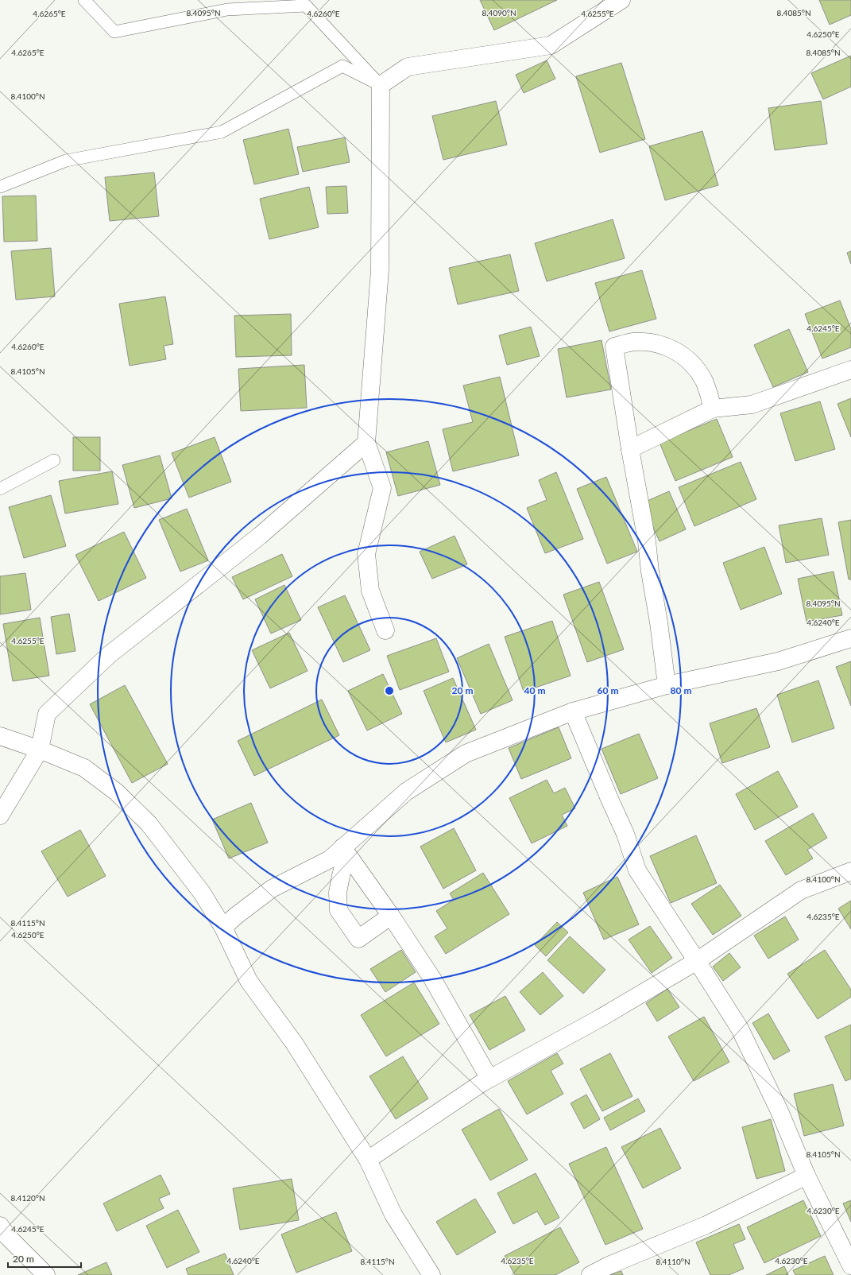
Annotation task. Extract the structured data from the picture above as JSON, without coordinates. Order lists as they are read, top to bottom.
{
  "scale_bar": "20 m",
  "coordinates": [
    "8.4095°N",
    "8.4090°N",
    "8.4085°N",
    "4.6265°E",
    "4.6260°E",
    "4.6255°E",
    "4.6250°E",
    "8.4100°N",
    "4.6245°E",
    "8.4105°N",
    "4.6240°E",
    "4.6235°E",
    "8.4115°N",
    "8.4120°N",
    "4.6230°E",
    "8.4110°N"
  ],
  "rings": [
    "20 m",
    "40 m",
    "60 m",
    "80 m"
  ]
}
